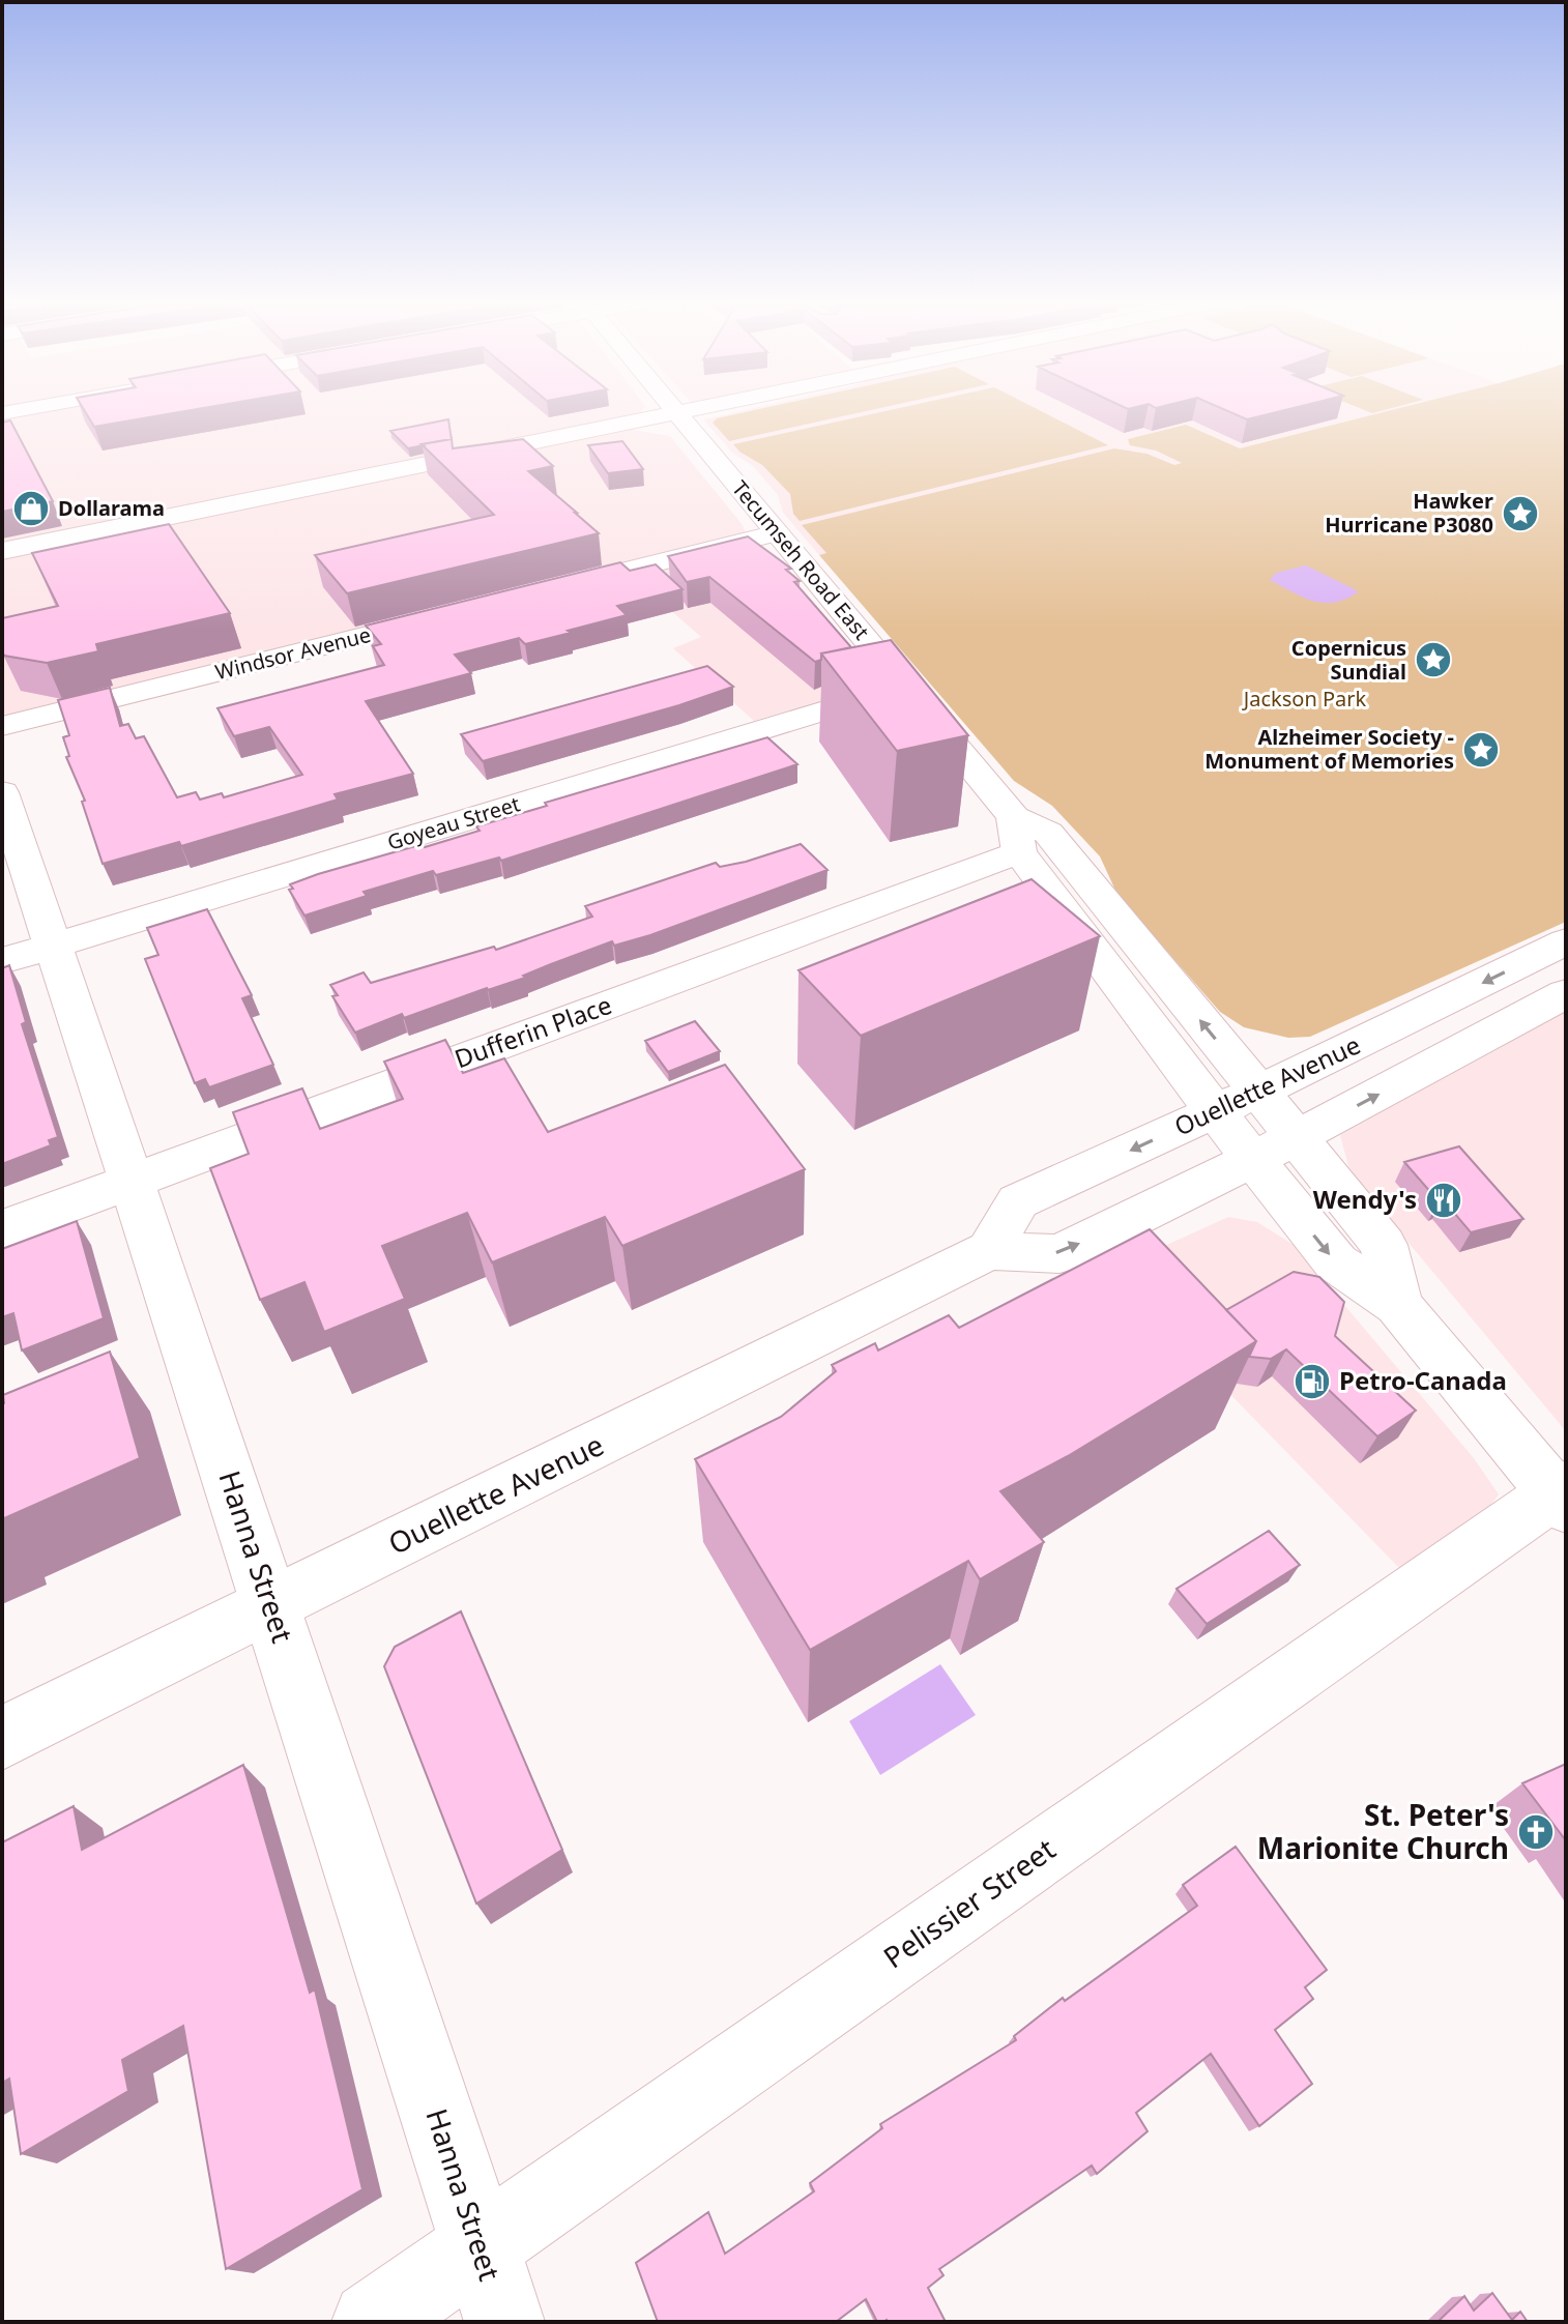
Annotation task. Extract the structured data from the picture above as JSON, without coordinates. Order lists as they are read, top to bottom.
{
  "streets": {
    "street": [
      "Tecumseh Road East",
      "Windsor Avenue",
      "Goyeau Street",
      "Dufferin Place",
      "Ouellette Avenue",
      "Hanna Street",
      "Pelissier Street"
    ]
  },
  "crossings": [
    ["Tecumseh Road East", "Goyeau Street"],
    ["Tecumseh Road East", "Dufferin Place"],
    ["Tecumseh Road East", "Ouellette Avenue"],
    ["Goyeau Street", "Hanna Street"],
    ["Dufferin Place", "Hanna Street"],
    ["Ouellette Avenue", "Hanna Street"],
    ["Hanna Street", "Pelissier Street"]
  ],
  "parks": ["Jackson Park"],
  "places": {
    "shop": ["Dollarama"],
    "place": ["Hawker Hurricane P3080", "Copernicus Sundial", "Alzheimer Society - Monument of Memories"],
    "restaurant": ["Wendy's"],
    "fuel station": ["Petro-Canada"],
    "church": ["St. Peter's Marionite Church"]
  }
}
